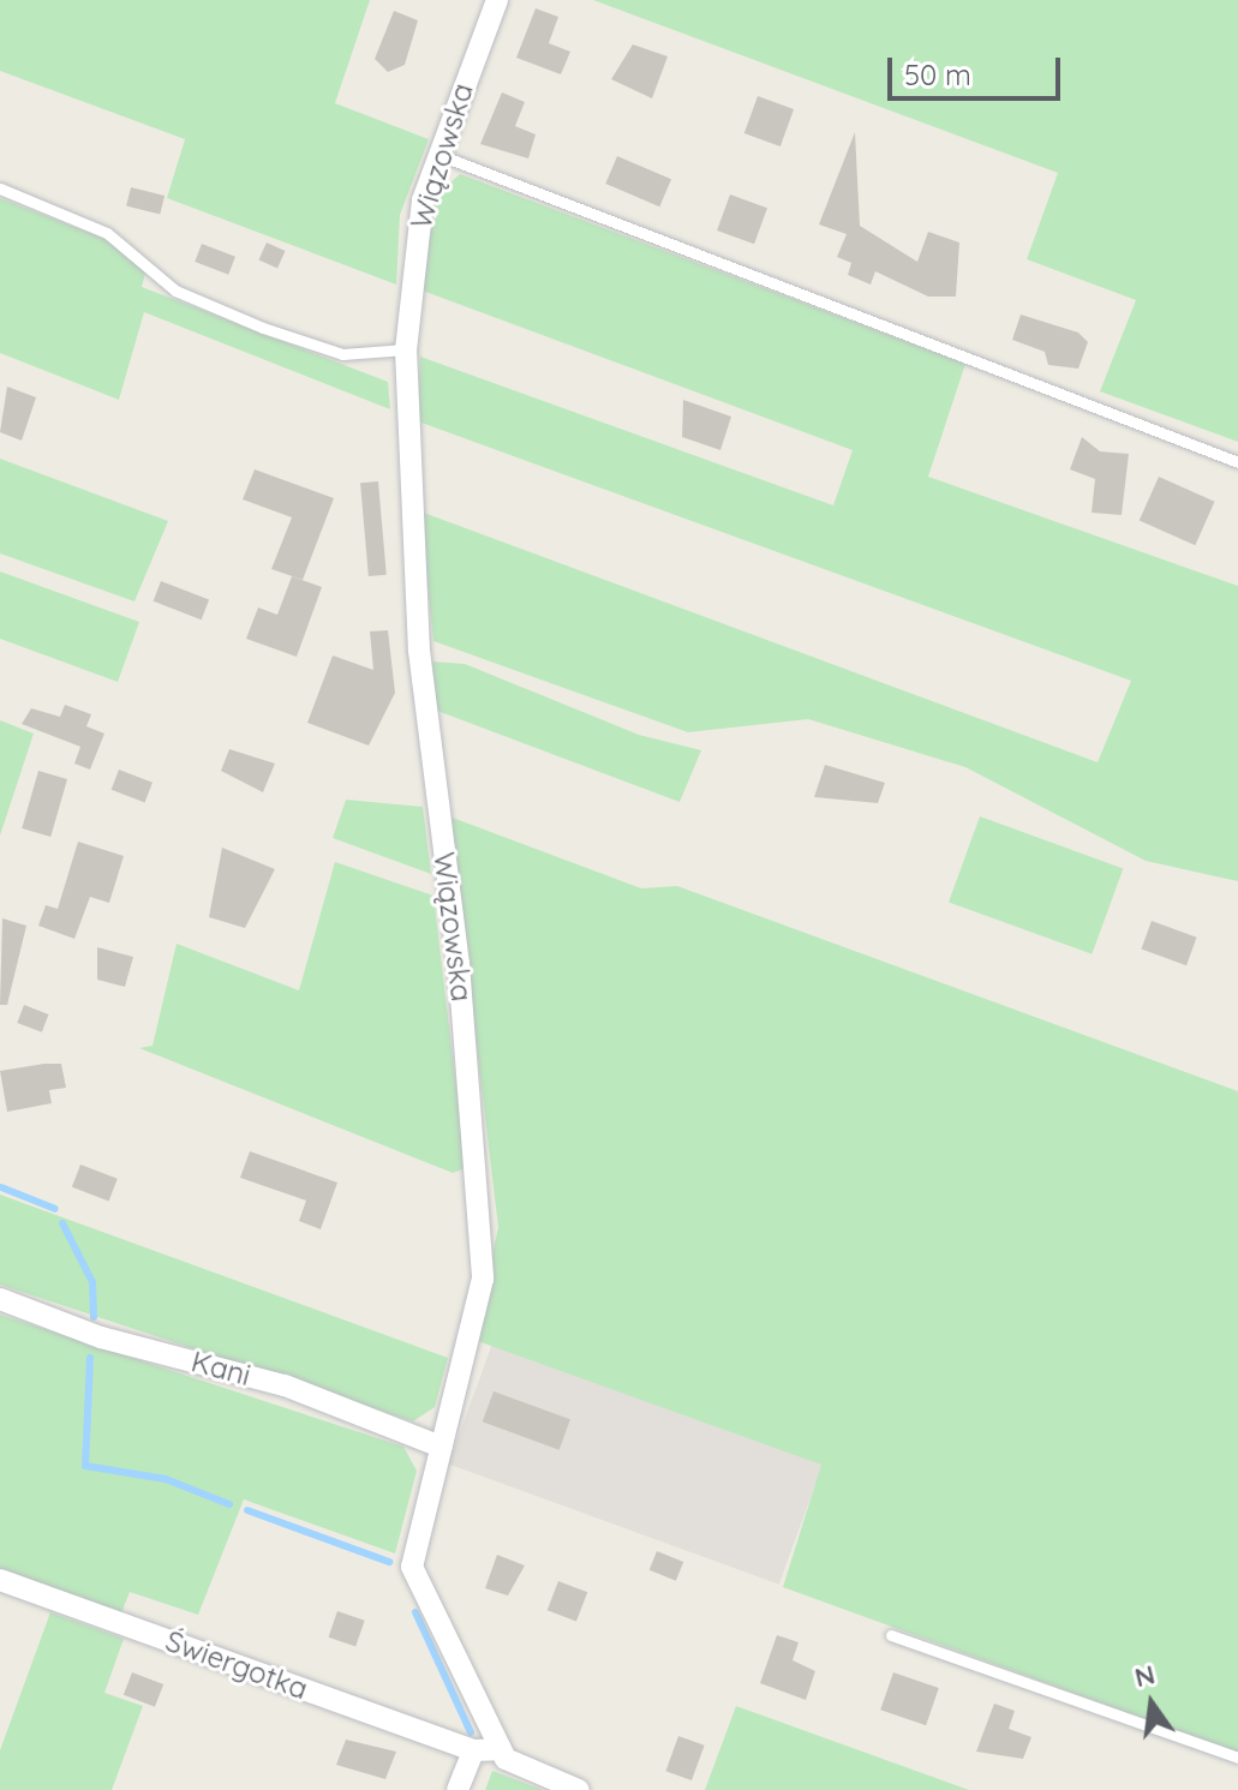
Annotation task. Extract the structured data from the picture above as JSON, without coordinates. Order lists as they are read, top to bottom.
{
  "streets": {
    "street": ["Wiązowska", "Kani", "Świergotka"]
  },
  "crossings": [
    ["Wiązowska", "Kani"]
  ],
  "scale_bar": "50 m",
  "north": "top"
}
